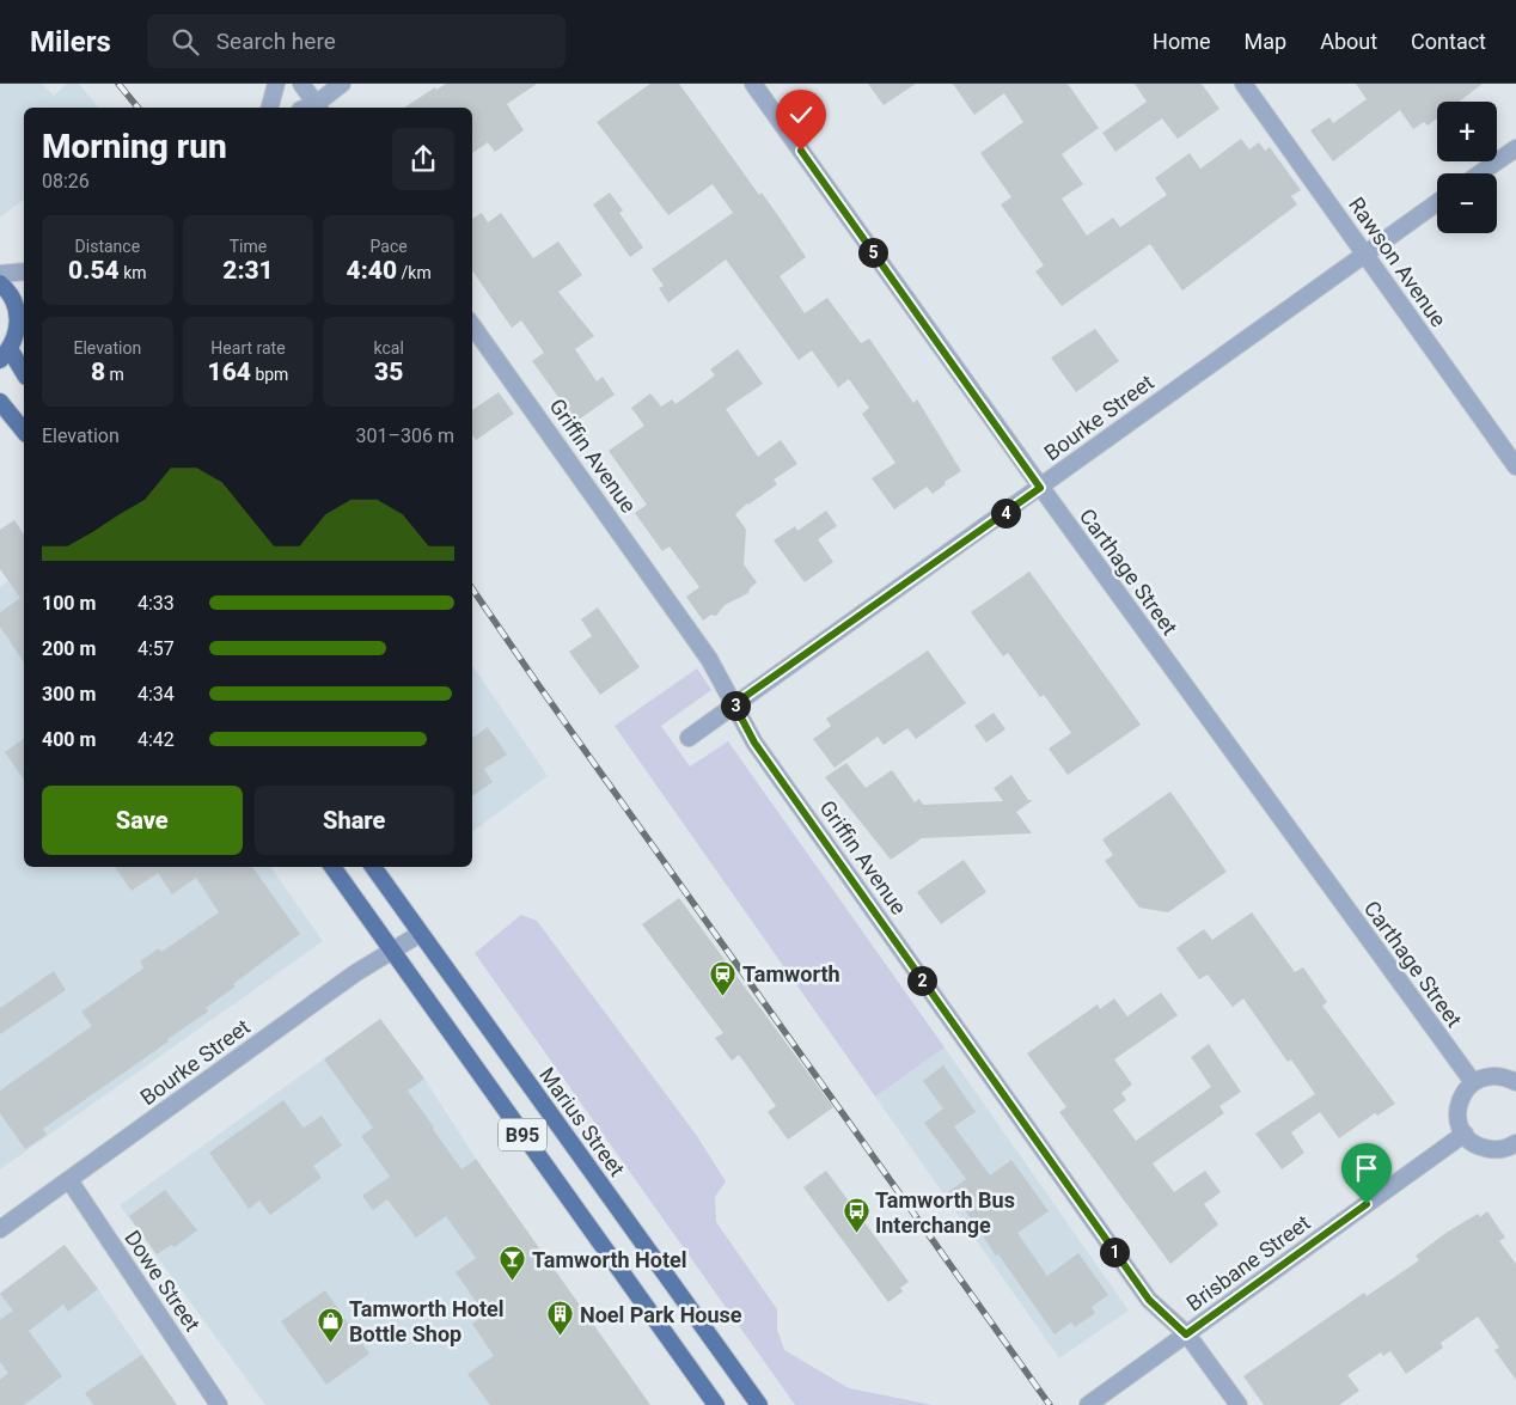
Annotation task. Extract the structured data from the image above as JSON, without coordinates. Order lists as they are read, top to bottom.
{
  "streets": {
    "main road": ["Marius Street", "B95"],
    "street": [
      "Rawson Avenue",
      "Bourke Street",
      "Griffin Avenue",
      "Carthage Street",
      "Brisbane Street",
      "Dowe Street"
    ]
  },
  "crossings": [
    ["Rawson Avenue", "Bourke Street"],
    ["Bourke Street", "Griffin Avenue"],
    ["Bourke Street", "Carthage Street"],
    ["Bourke Street", "Marius Street"],
    ["Bourke Street", "B95"],
    ["Bourke Street", "Dowe Street"],
    ["Griffin Avenue", "Brisbane Street"]
  ],
  "places": {
    "station": ["Tamworth"],
    "bus stop": ["Tamworth Bus Interchange"],
    "bar": ["Tamworth Hotel"],
    "building": ["Noel Park House"],
    "shop": ["Tamworth Hotel Bottle Shop"]
  },
  "page": {
    "header": "Milers",
    "search": "Search here",
    "nav": [
      "Home",
      "Map",
      "About",
      "Contact"
    ],
    "map_buttons": ["+", "−"],
    "heading": ["Morning run", "08:26"],
    "stats": [
      ["Distance", "0.54 km"],
      ["Time", "2:31"],
      ["Pace", "4:40 /km"],
      ["Elevation", "8 m"],
      ["Heart rate", "164 bpm"],
      ["kcal", "35"]
    ],
    "pins": [
      "5",
      "4",
      "3",
      "2",
      "1"
    ],
    "chart": ["Elevation", "301–306 m"],
    "list": [
      {
        "name": "100 m",
        "note": "4:33"
      },
      {
        "name": "200 m",
        "note": "4:57"
      },
      {
        "name": "300 m",
        "note": "4:34"
      },
      {
        "name": "400 m",
        "note": "4:42"
      }
    ],
    "buttons": ["Save", "Share"]
  }
}
